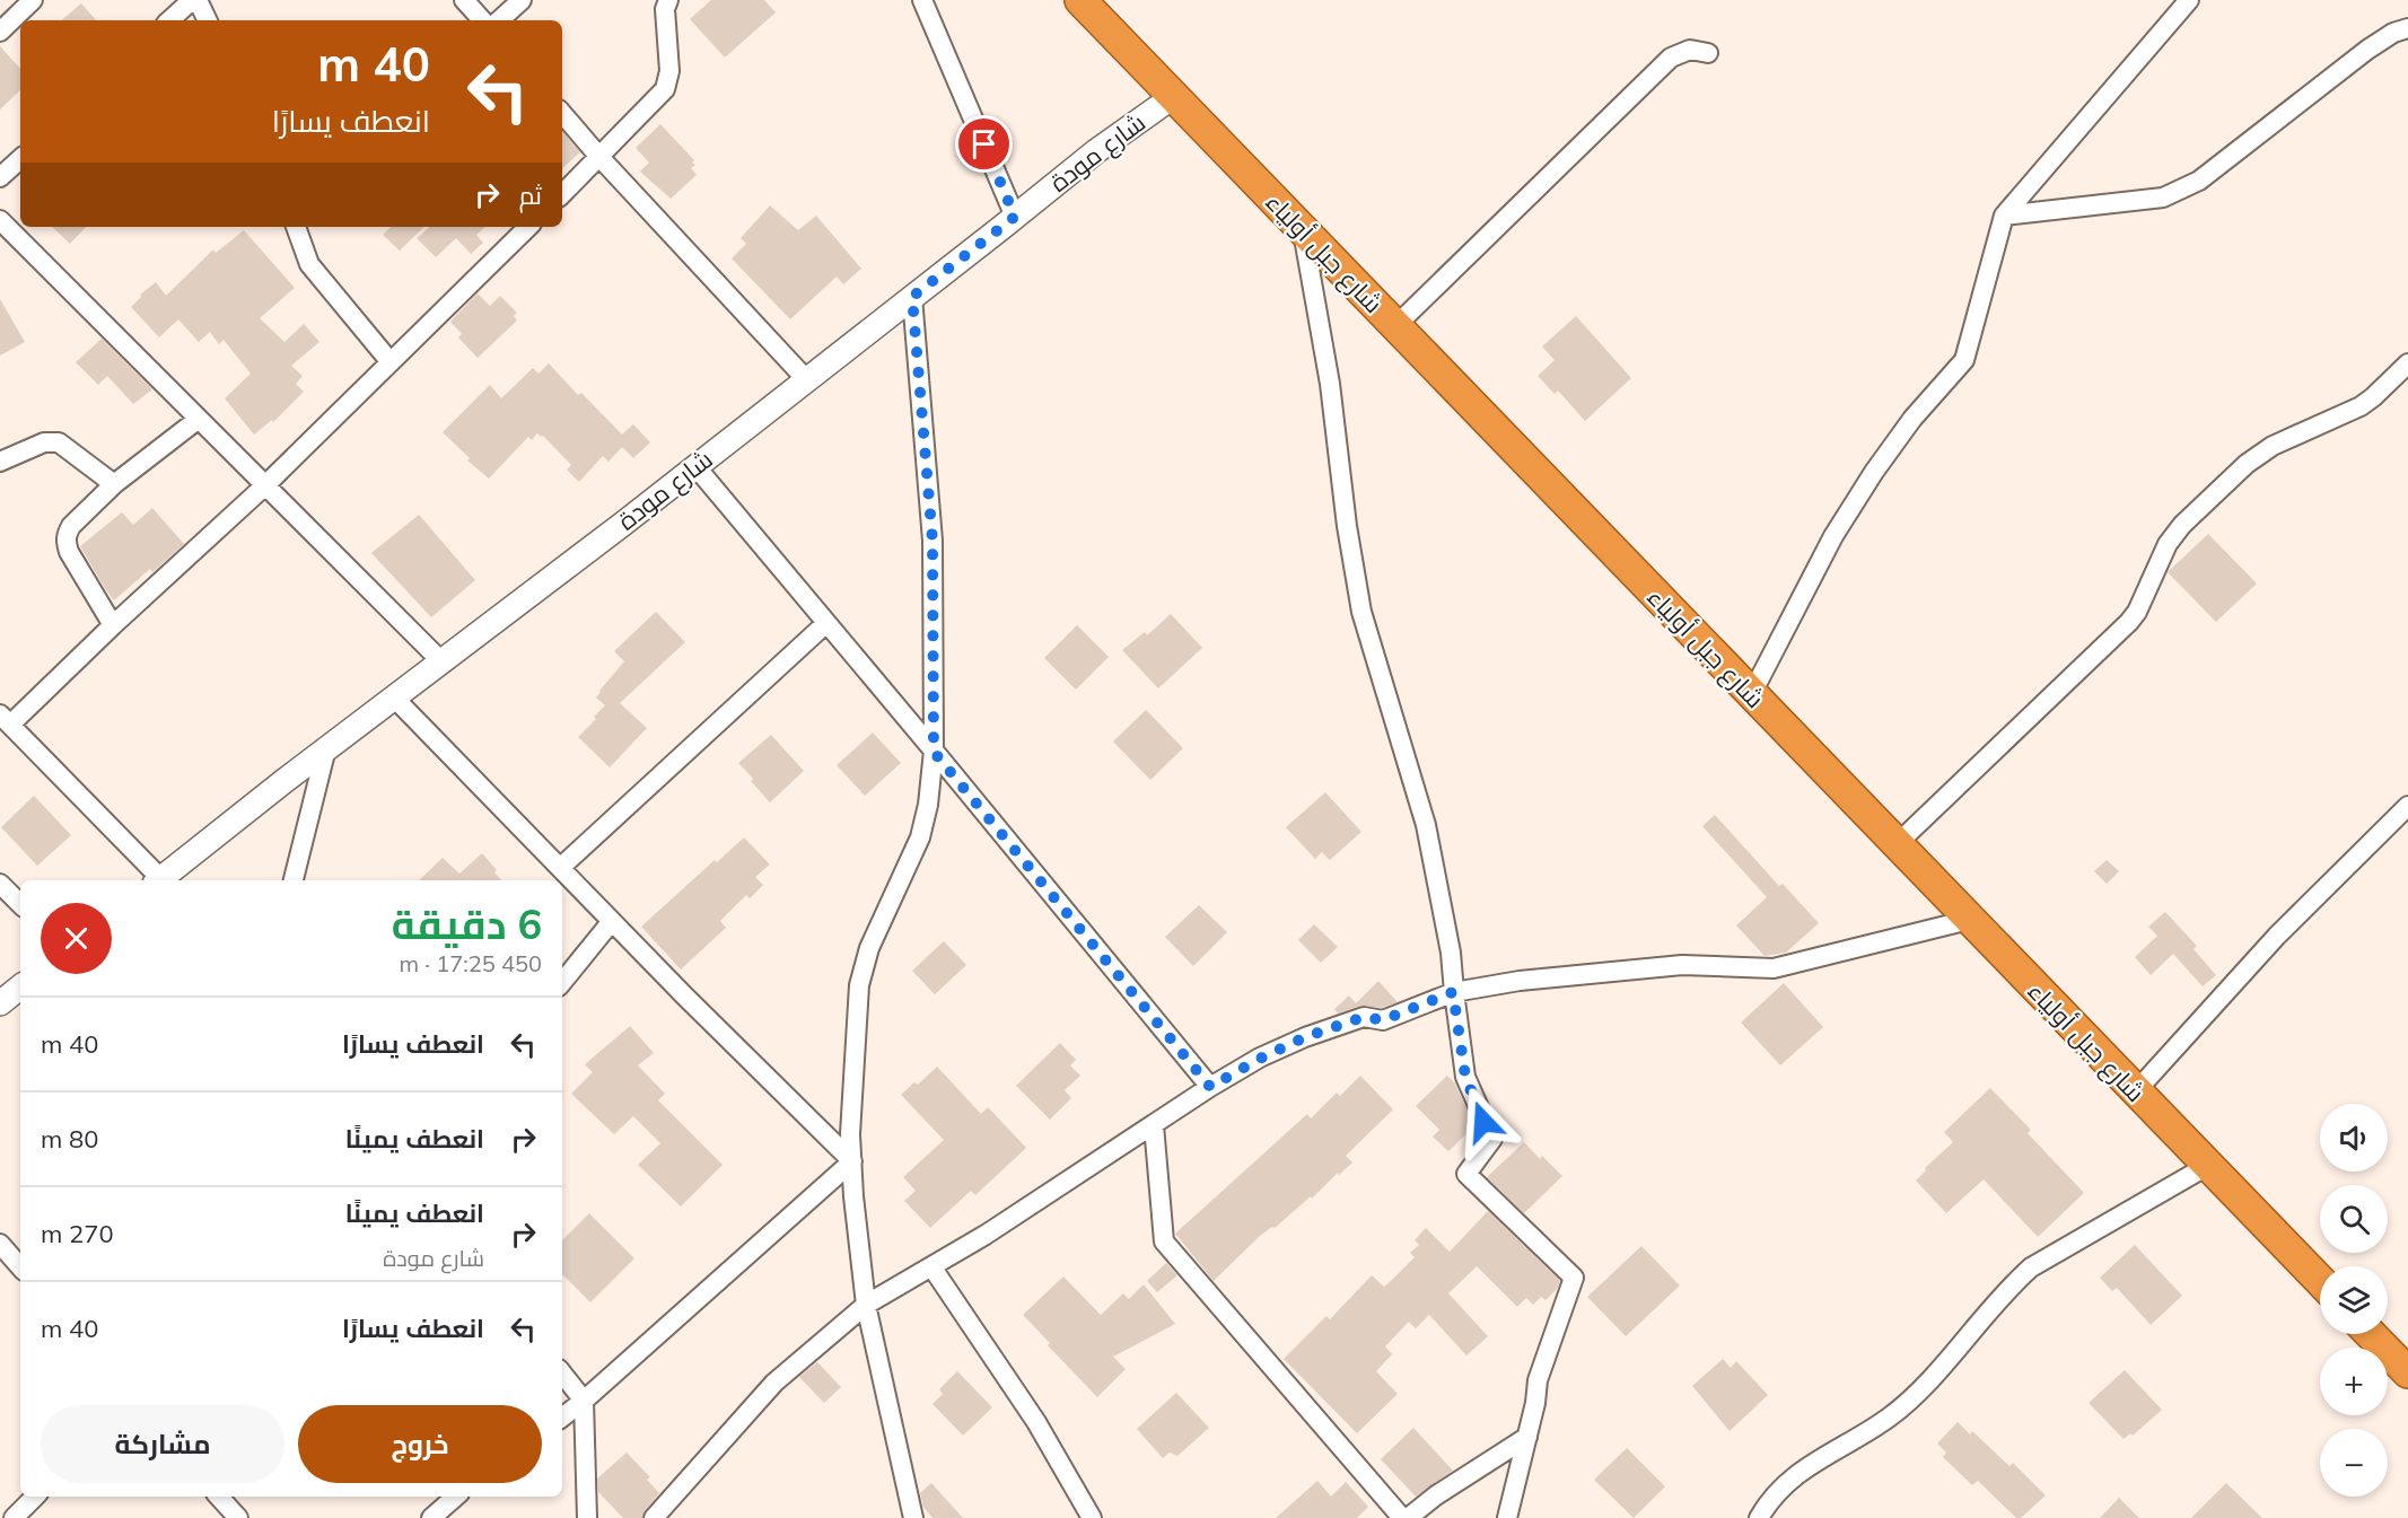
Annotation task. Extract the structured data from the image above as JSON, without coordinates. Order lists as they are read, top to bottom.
{
  "streets": {
    "highway": ["شارع جبل أولياء"],
    "street": ["شارع مودة"]
  },
  "crossings": [
    ["شارع مودة", "شارع جبل أولياء"]
  ],
  "page": {
    "turn": ["40 m", "انعطف يسارًا"],
    "then": "ثم",
    "heading": ["6 دقيقة", "450 m · 17:25"],
    "list": [
      {
        "name": "انعطف يسارًا",
        "value": "40 m"
      },
      {
        "name": "انعطف يمينًا",
        "value": "80 m"
      },
      {
        "name": "انعطف يمينًا",
        "note": "شارع مودة",
        "value": "270 m"
      },
      {
        "name": "انعطف يسارًا",
        "value": "40 m"
      }
    ],
    "map_buttons": ["+", "−"],
    "buttons": ["خروج", "مشاركة"]
  }
}
